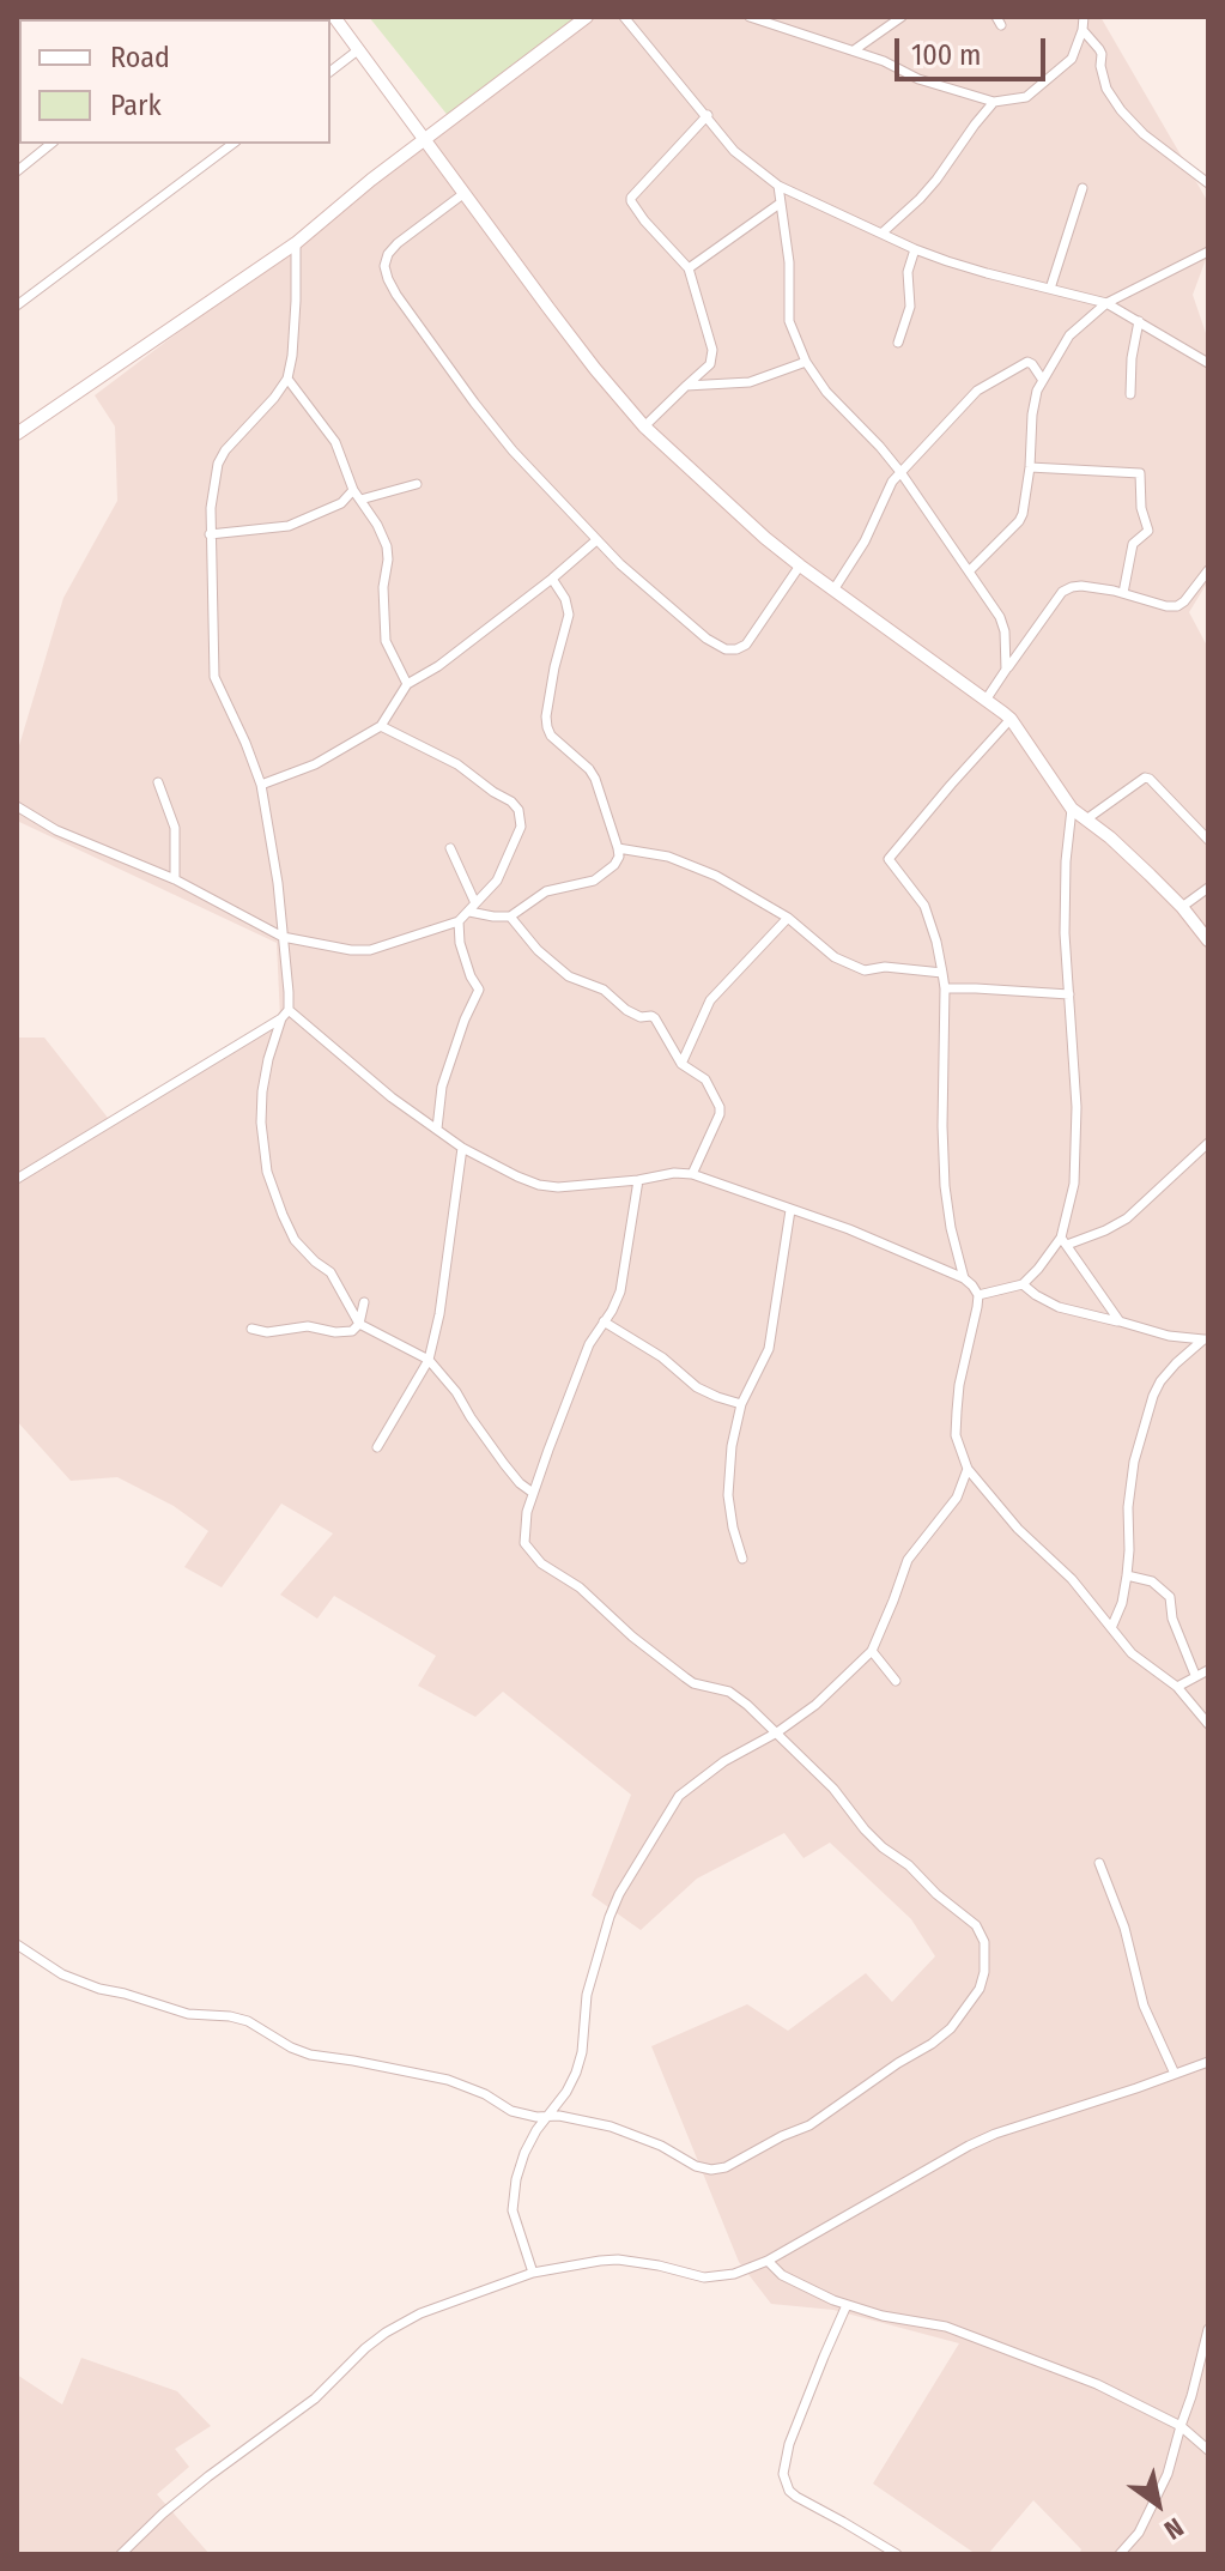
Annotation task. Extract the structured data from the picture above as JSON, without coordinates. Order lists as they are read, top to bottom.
{
  "legend": ["Road", "Park"],
  "scale_bar": "100 m",
  "north": "bottom right"
}
